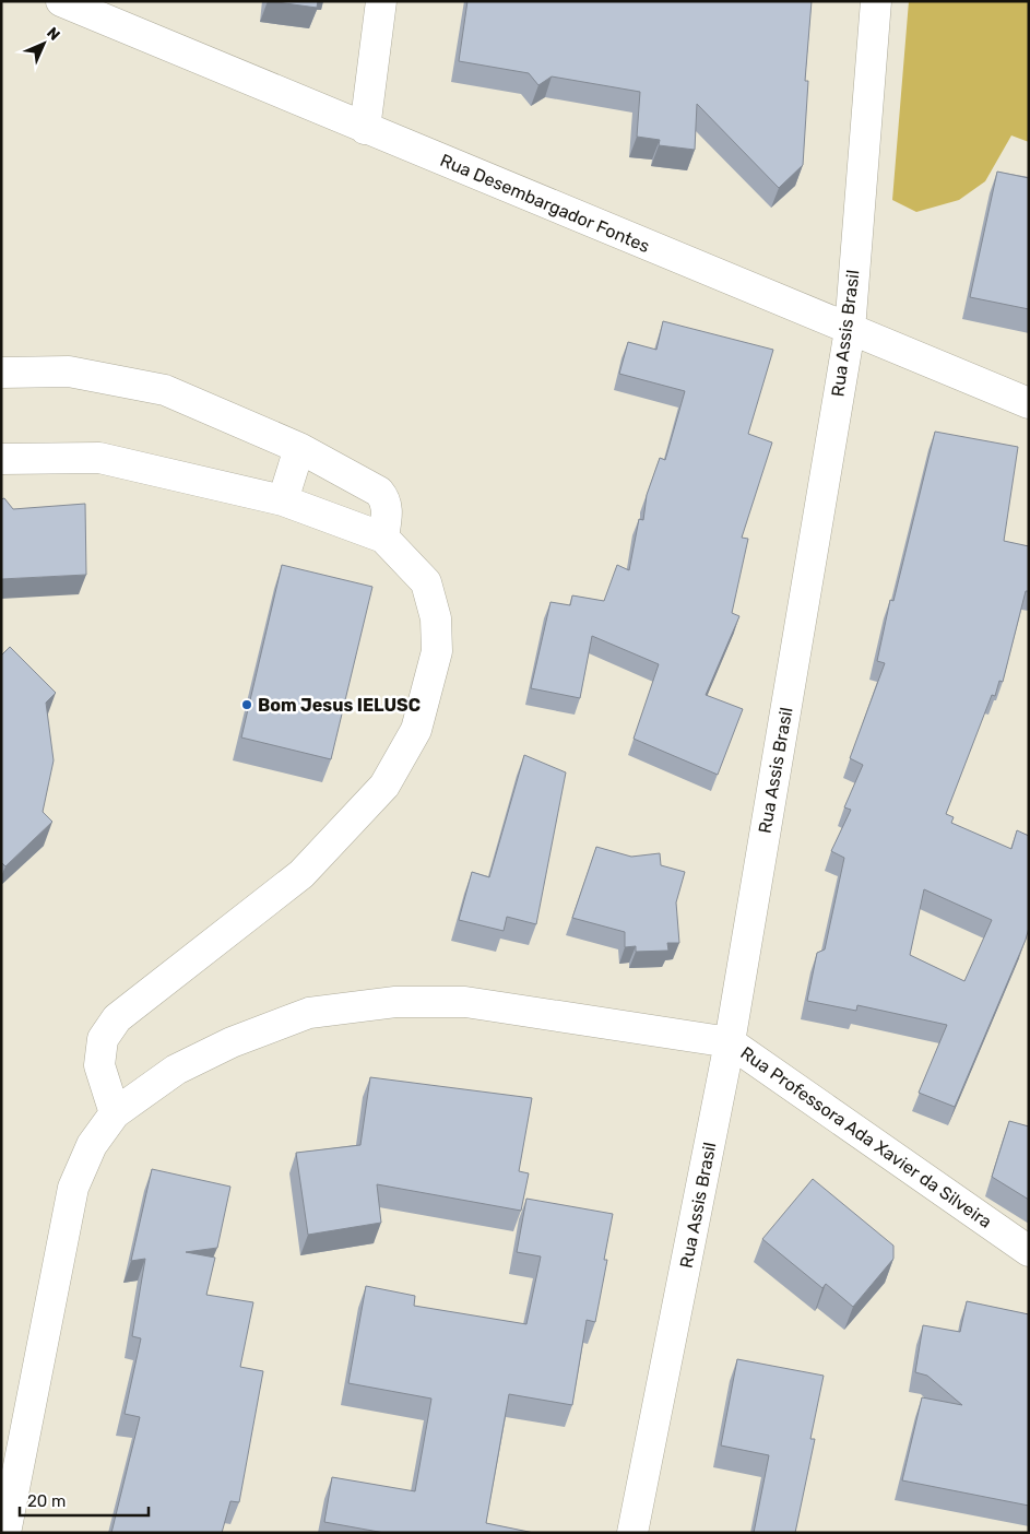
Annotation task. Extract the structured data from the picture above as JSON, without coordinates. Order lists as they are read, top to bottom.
{
  "streets": {
    "street": ["Rua Desembargador Fontes", "Rua Assis Brasil", "Rua Professora Ada Xavier da Silveira"]
  },
  "crossings": [
    ["Rua Desembargador Fontes", "Rua Assis Brasil"],
    ["Rua Assis Brasil", "Rua Professora Ada Xavier da Silveira"]
  ],
  "places": ["Bom Jesus IELUSC"],
  "scale_bar": "20 m",
  "north": "top right"
}
